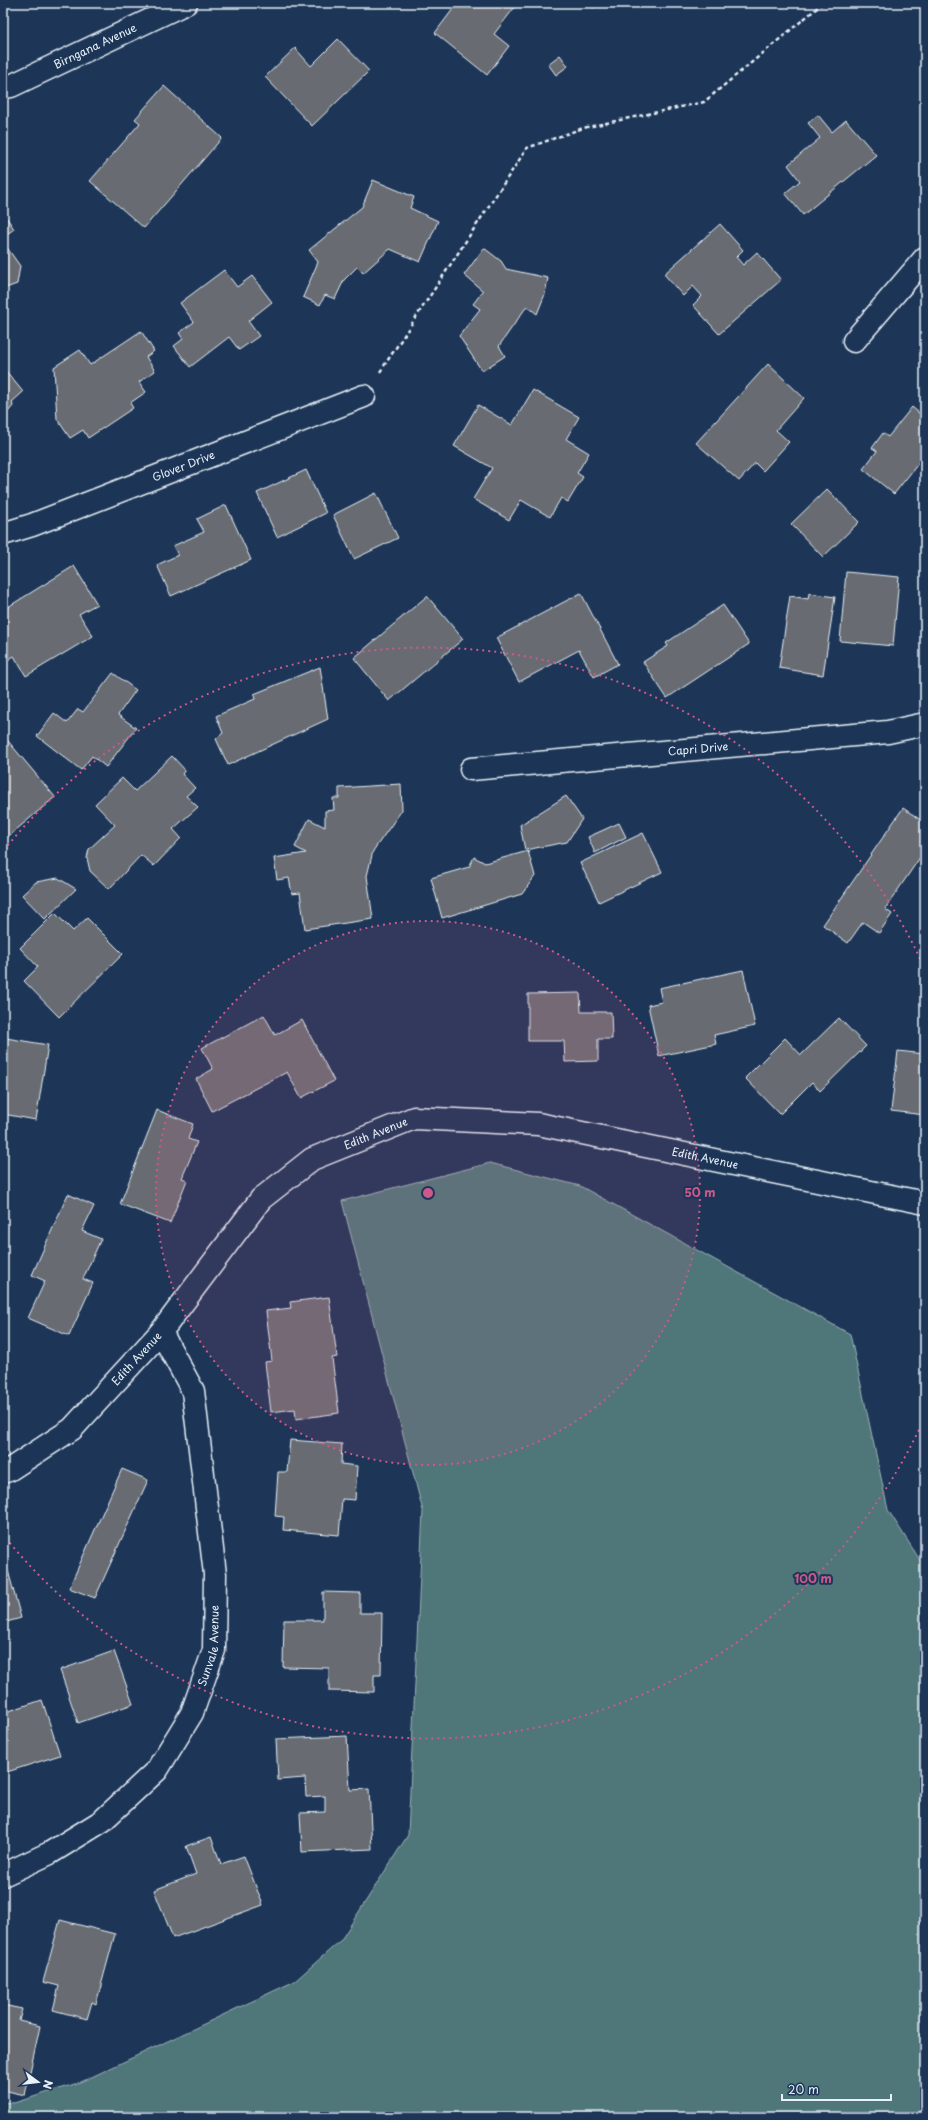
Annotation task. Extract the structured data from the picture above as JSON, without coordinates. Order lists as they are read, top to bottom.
{
  "streets": {
    "street": [
      "Birngana Avenue",
      "Glover Drive",
      "Capri Drive",
      "Edith Avenue",
      "Sunvale Avenue"
    ]
  },
  "crossings": [
    ["Edith Avenue", "Sunvale Avenue"]
  ],
  "scale_bar": "20 m",
  "north": "right",
  "rings": ["50 m", "100 m"]
}
